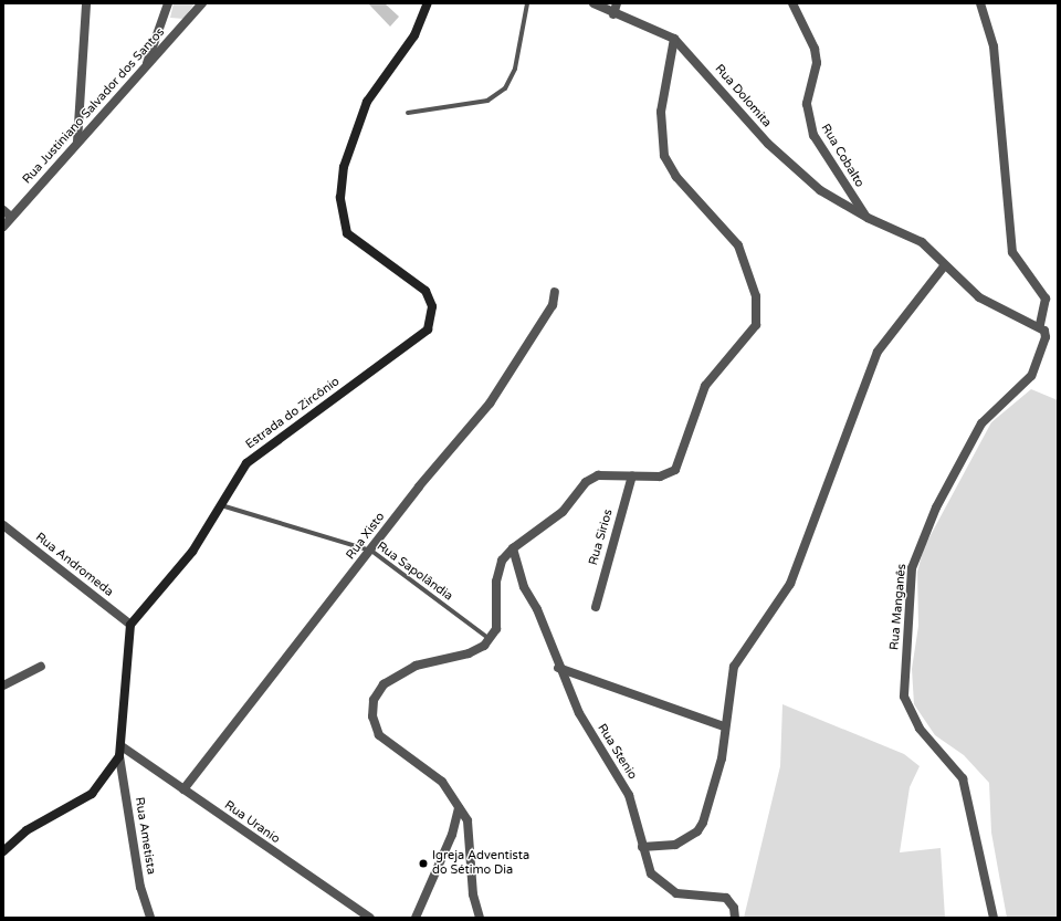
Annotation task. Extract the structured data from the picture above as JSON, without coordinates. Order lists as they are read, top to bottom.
{
  "streets": {
    "street": [
      "Rua Dolomita",
      "Rua Justiniano Salvador dos Santos",
      "Rua Cobalto",
      "Estrada do Zircônio",
      "Rua Xisto",
      "Rua Sirios",
      "Rua Andromeda",
      "Rua Manganês",
      "Rua Stenio",
      "Rua Uranio",
      "Rua Ametista"
    ],
    "lane": ["Rua Sapolândia"]
  },
  "crossings": [
    ["Rua Dolomita", "Rua Cobalto"],
    ["Estrada do Zircônio", "Rua Andromeda"],
    ["Estrada do Zircônio", "Rua Sapolândia"],
    ["Rua Xisto", "Rua Sapolândia"],
    ["Rua Xisto", "Rua Uranio"]
  ],
  "places": ["Igreja Adventista do Sétimo Dia"]
}
